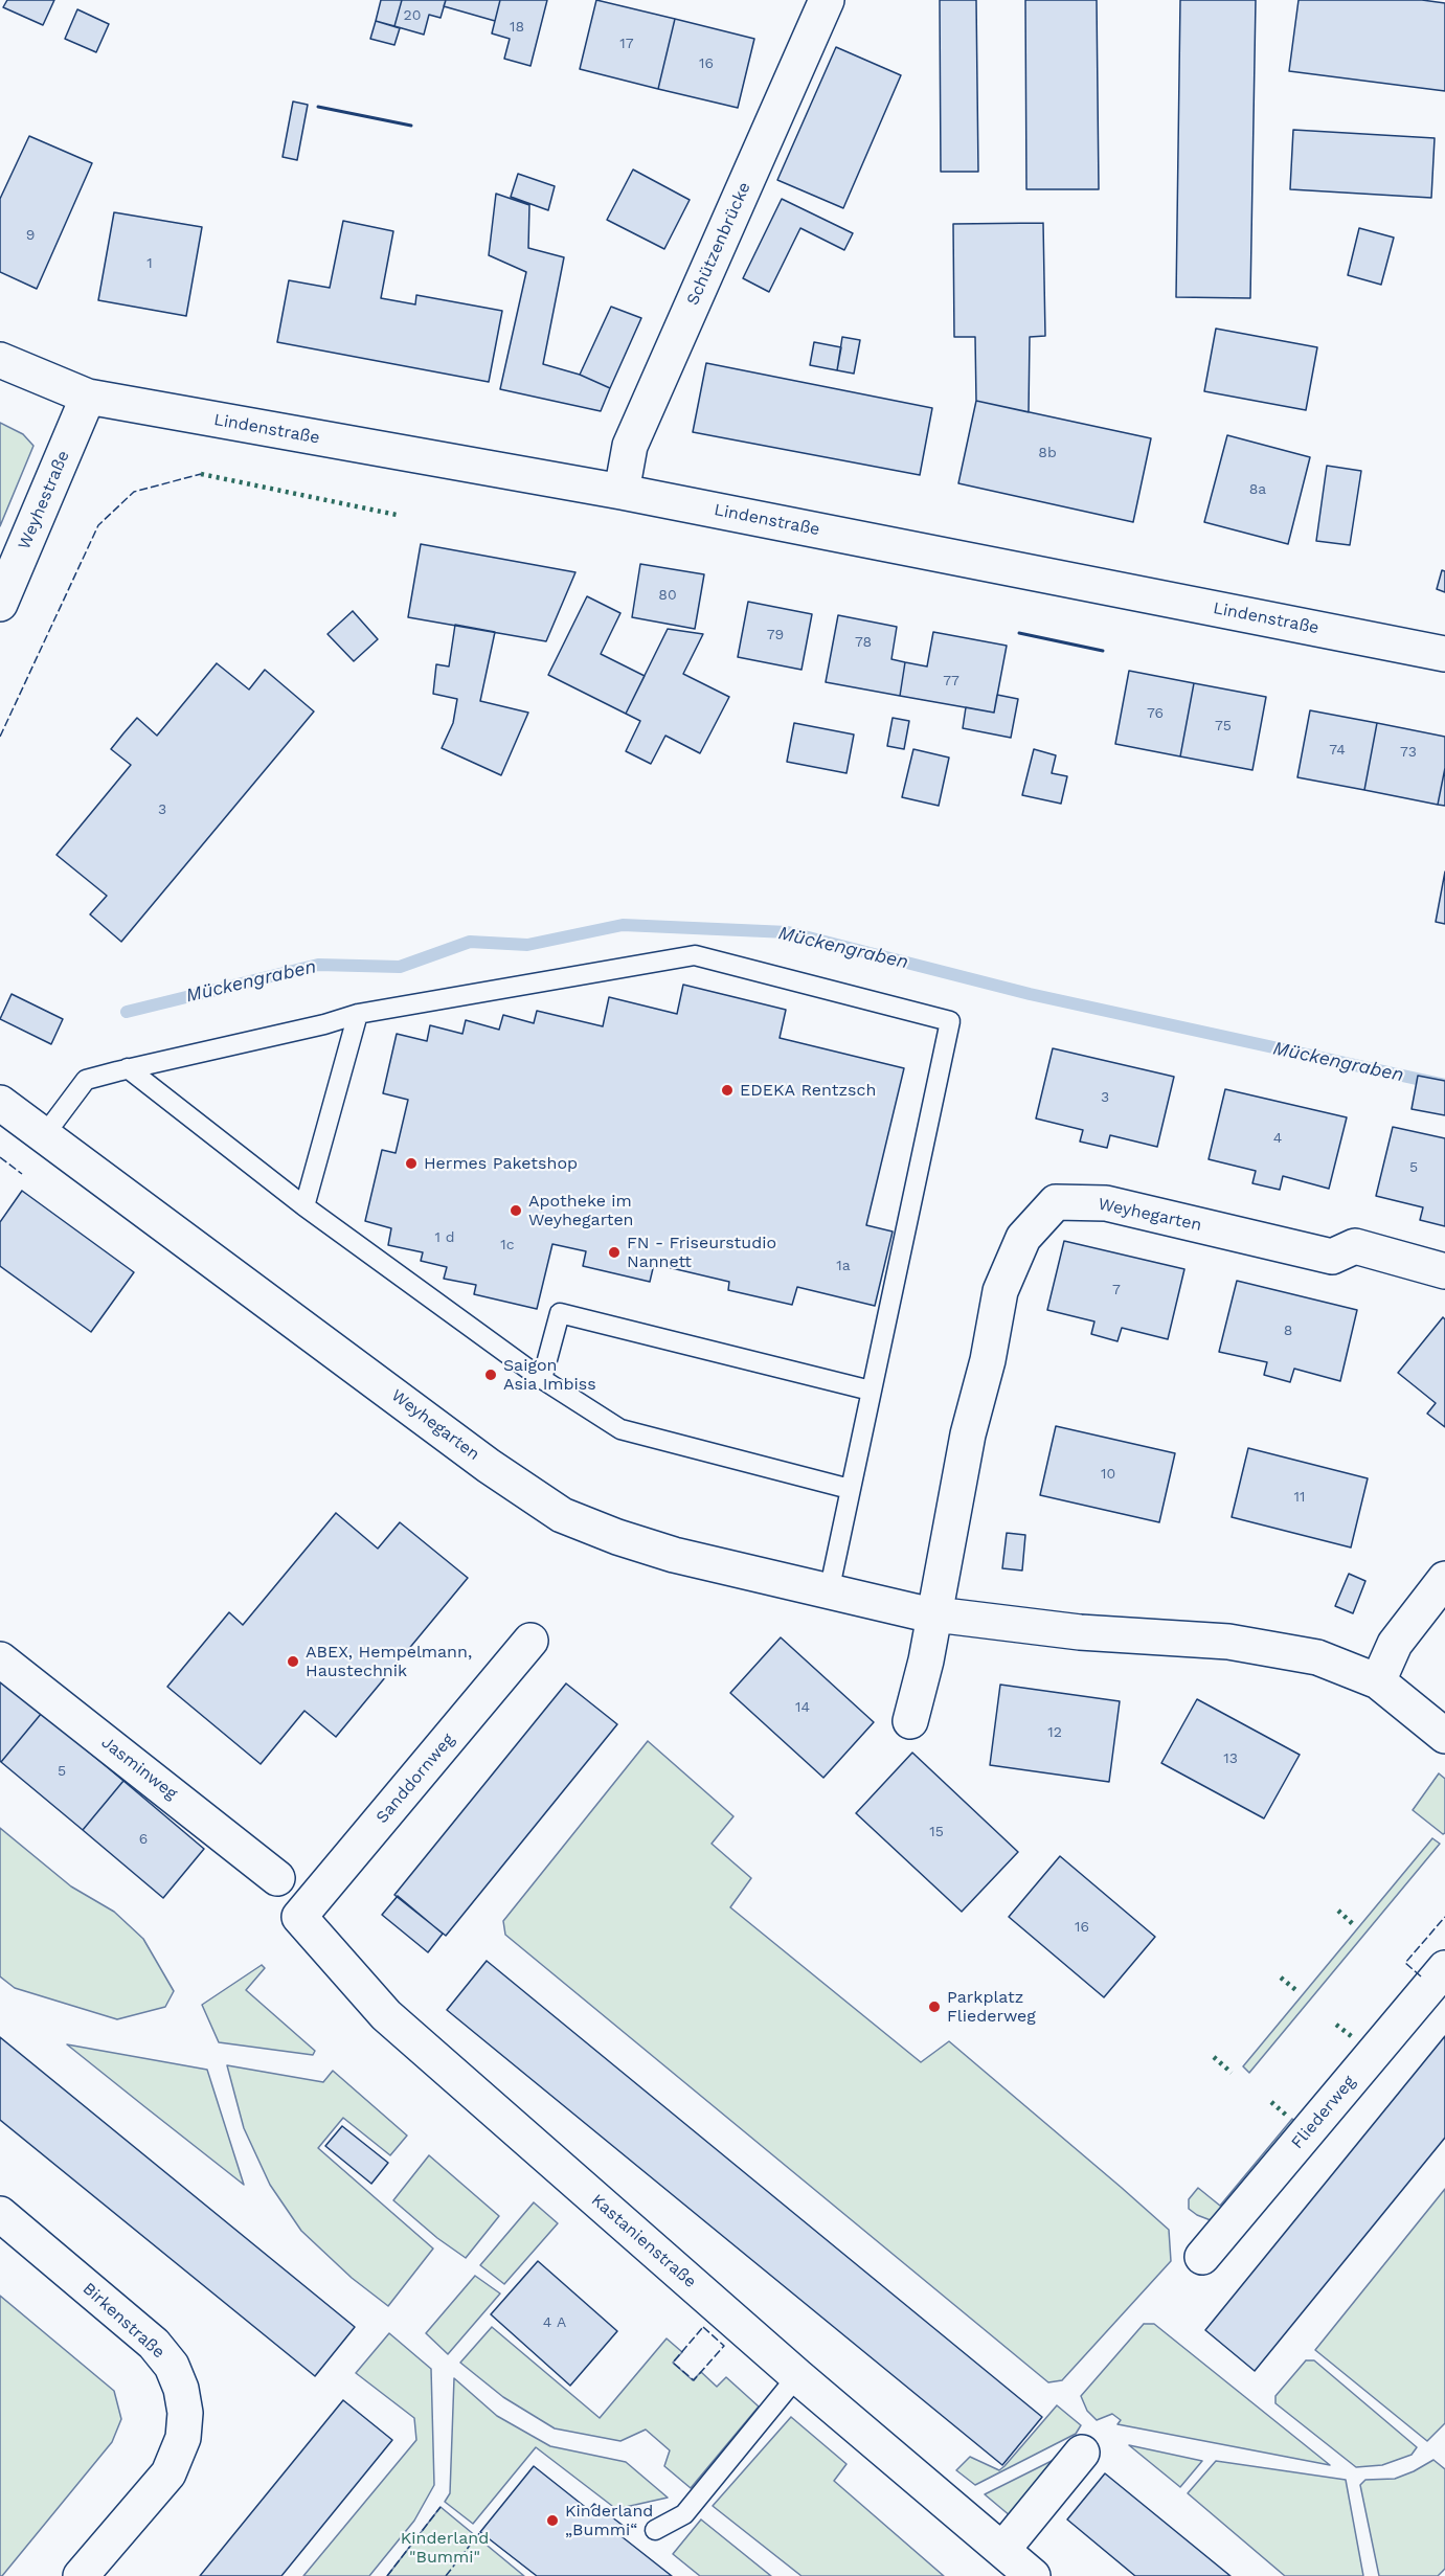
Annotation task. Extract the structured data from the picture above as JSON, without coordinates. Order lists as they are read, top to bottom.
{
  "streets": {
    "street": [
      "Schützenbrücke",
      "Lindenstraße",
      "Weyhestraße",
      "Weyhegarten",
      "Jasminweg",
      "Sanddornweg",
      "Fliederweg",
      "Kastanienstraße",
      "Birkenstraße"
    ]
  },
  "crossings": [
    ["Schützenbrücke", "Lindenstraße"],
    ["Lindenstraße", "Weyhestraße"],
    ["Sanddornweg", "Kastanienstraße"]
  ],
  "water": ["Mückengraben"],
  "parks": ["Kinderland \"Bummi\""],
  "places": [
    "EDEKA Rentzsch",
    "Hermes Paketshop",
    "Apotheke im Weyhegarten",
    "FN - Friseurstudio Nannett",
    "Saigon Asia Imbiss",
    "ABEX, Hempelmann, Haustechnik",
    "Parkplatz Fliederweg",
    "Kinderland „Bummi“"
  ],
  "house_numbers": [
    "20",
    "18",
    "17",
    "16",
    "9",
    "1",
    "8b",
    "8a",
    "80",
    "79",
    "78",
    "77",
    "76",
    "75",
    "74",
    "73",
    "3",
    "3",
    "4",
    "5",
    "1 d",
    "1c",
    "1a",
    "7",
    "8",
    "10",
    "11",
    "14",
    "12",
    "13",
    "5",
    "15",
    "6",
    "16",
    "4 A"
  ]
}
